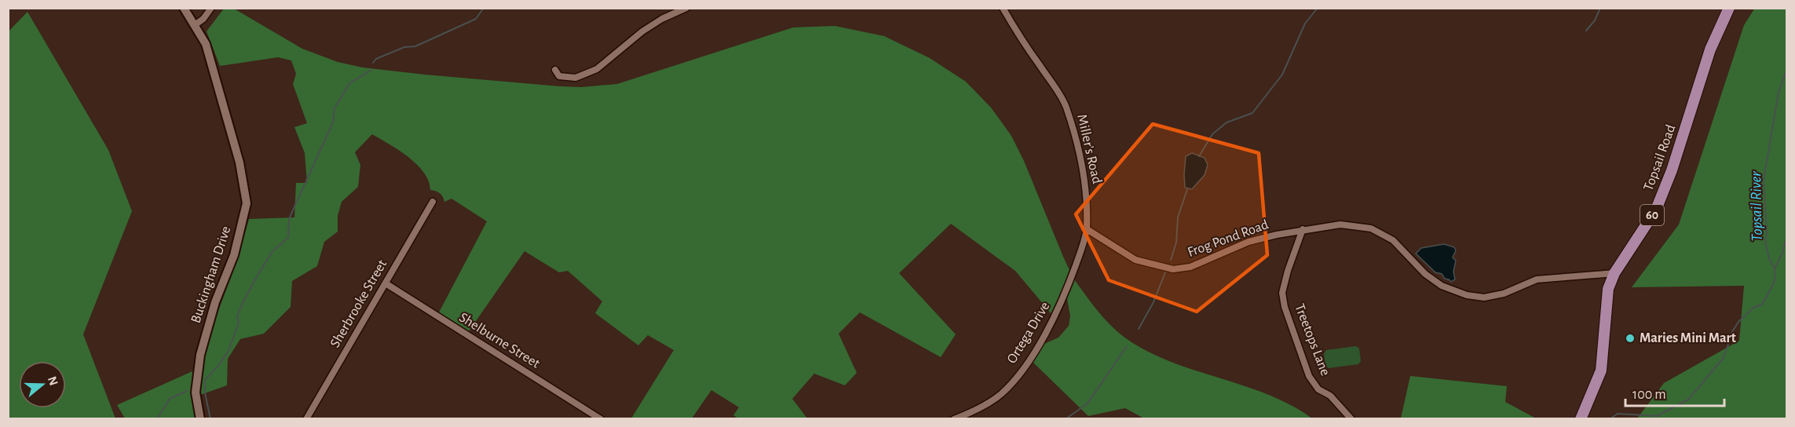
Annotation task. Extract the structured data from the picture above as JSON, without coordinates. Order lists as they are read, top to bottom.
{
  "streets": {
    "main road": ["Topsail Road", "60"],
    "street": [
      "Miller's Road",
      "Frog Pond Road",
      "Buckingham Drive",
      "Sherbrooke Street",
      "Ortega Drive",
      "Treetops Lane",
      "Shelburne Street"
    ]
  },
  "crossings": [
    ["Miller's Road", "Frog Pond Road"],
    ["Miller's Road", "Ortega Drive"],
    ["Topsail Road", "Frog Pond Road"],
    ["Frog Pond Road", "Ortega Drive"],
    ["Frog Pond Road", "Treetops Lane"],
    ["Sherbrooke Street", "Shelburne Street"]
  ],
  "water": ["Topsail River"],
  "places": ["Maries Mini Mart"],
  "scale_bar": "100 m",
  "north": "right"
}
